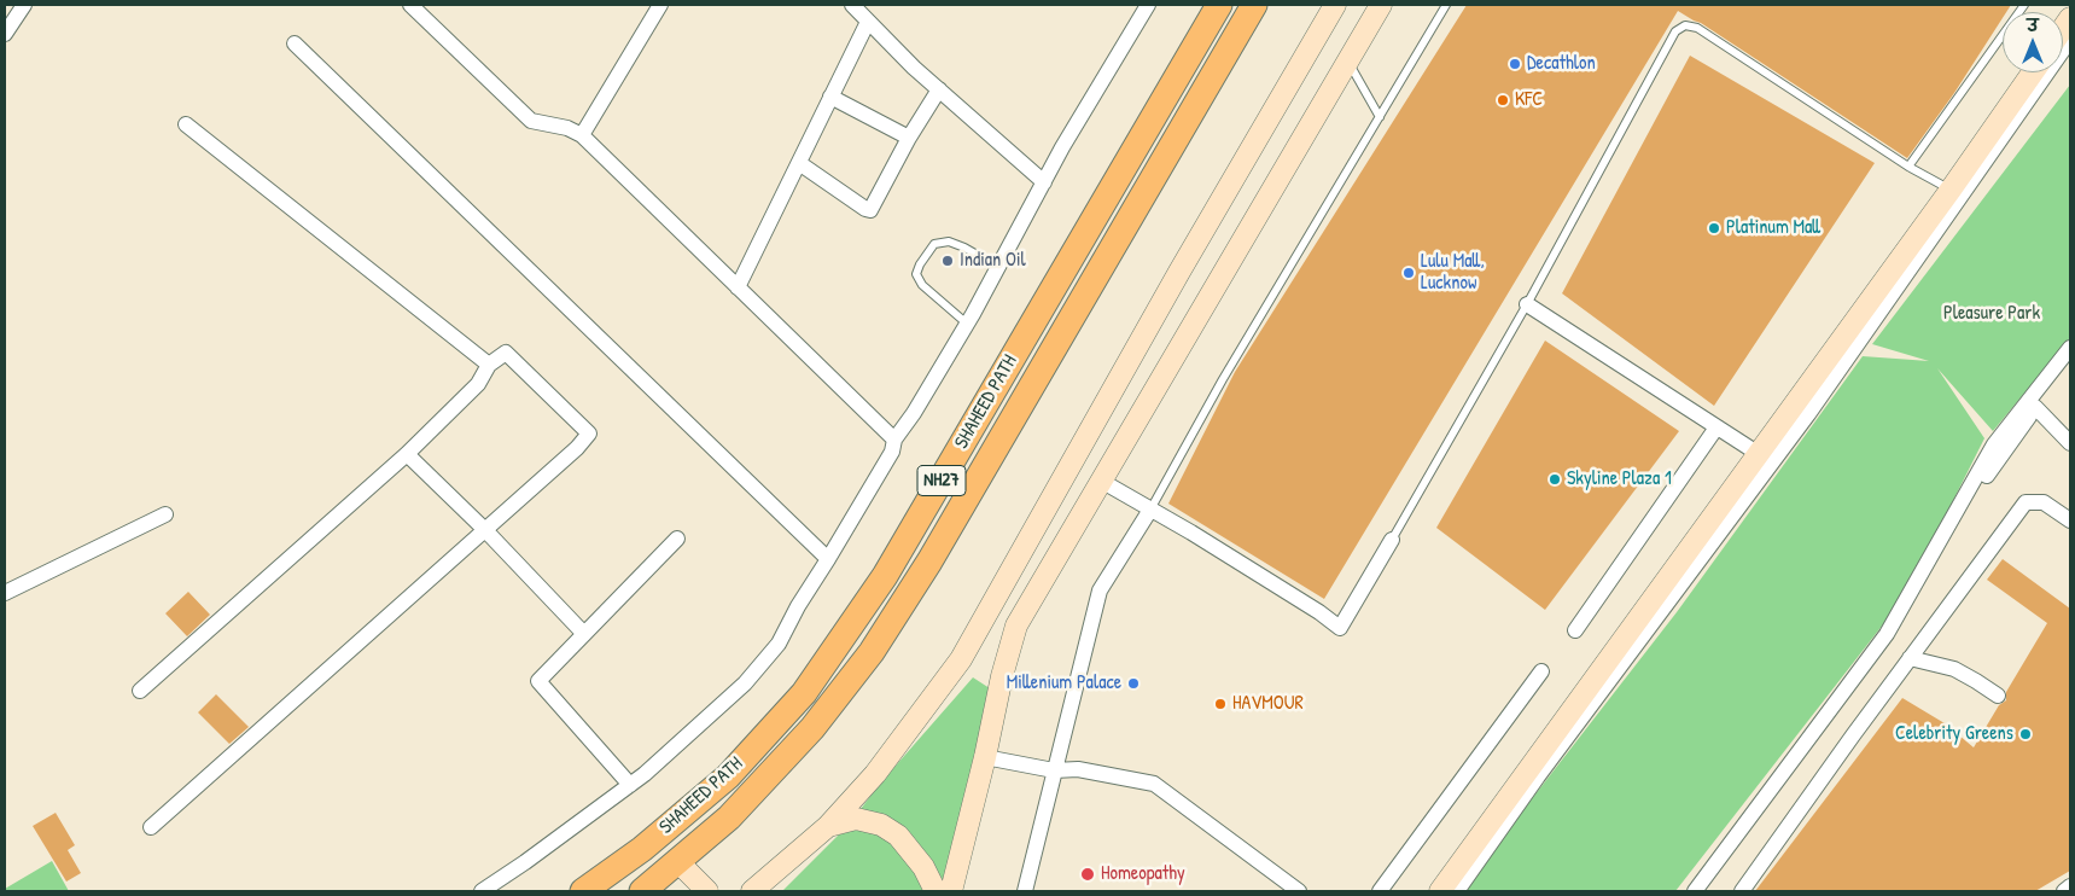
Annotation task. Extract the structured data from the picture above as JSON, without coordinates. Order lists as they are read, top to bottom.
{
  "streets": {
    "highway": ["SHAHEED PATH", "NH27"]
  },
  "parks": ["Pleasure Park"],
  "places": [
    "Decathlon",
    "KFC",
    "Platinum Mall",
    "Indian Oil",
    "Lulu Mall, Lucknow",
    "Skyline Plaza 1",
    "Millenium Palace",
    "HAVMOUR",
    "Celebrity Greens",
    "Homeopathy"
  ],
  "north": "top"
}
